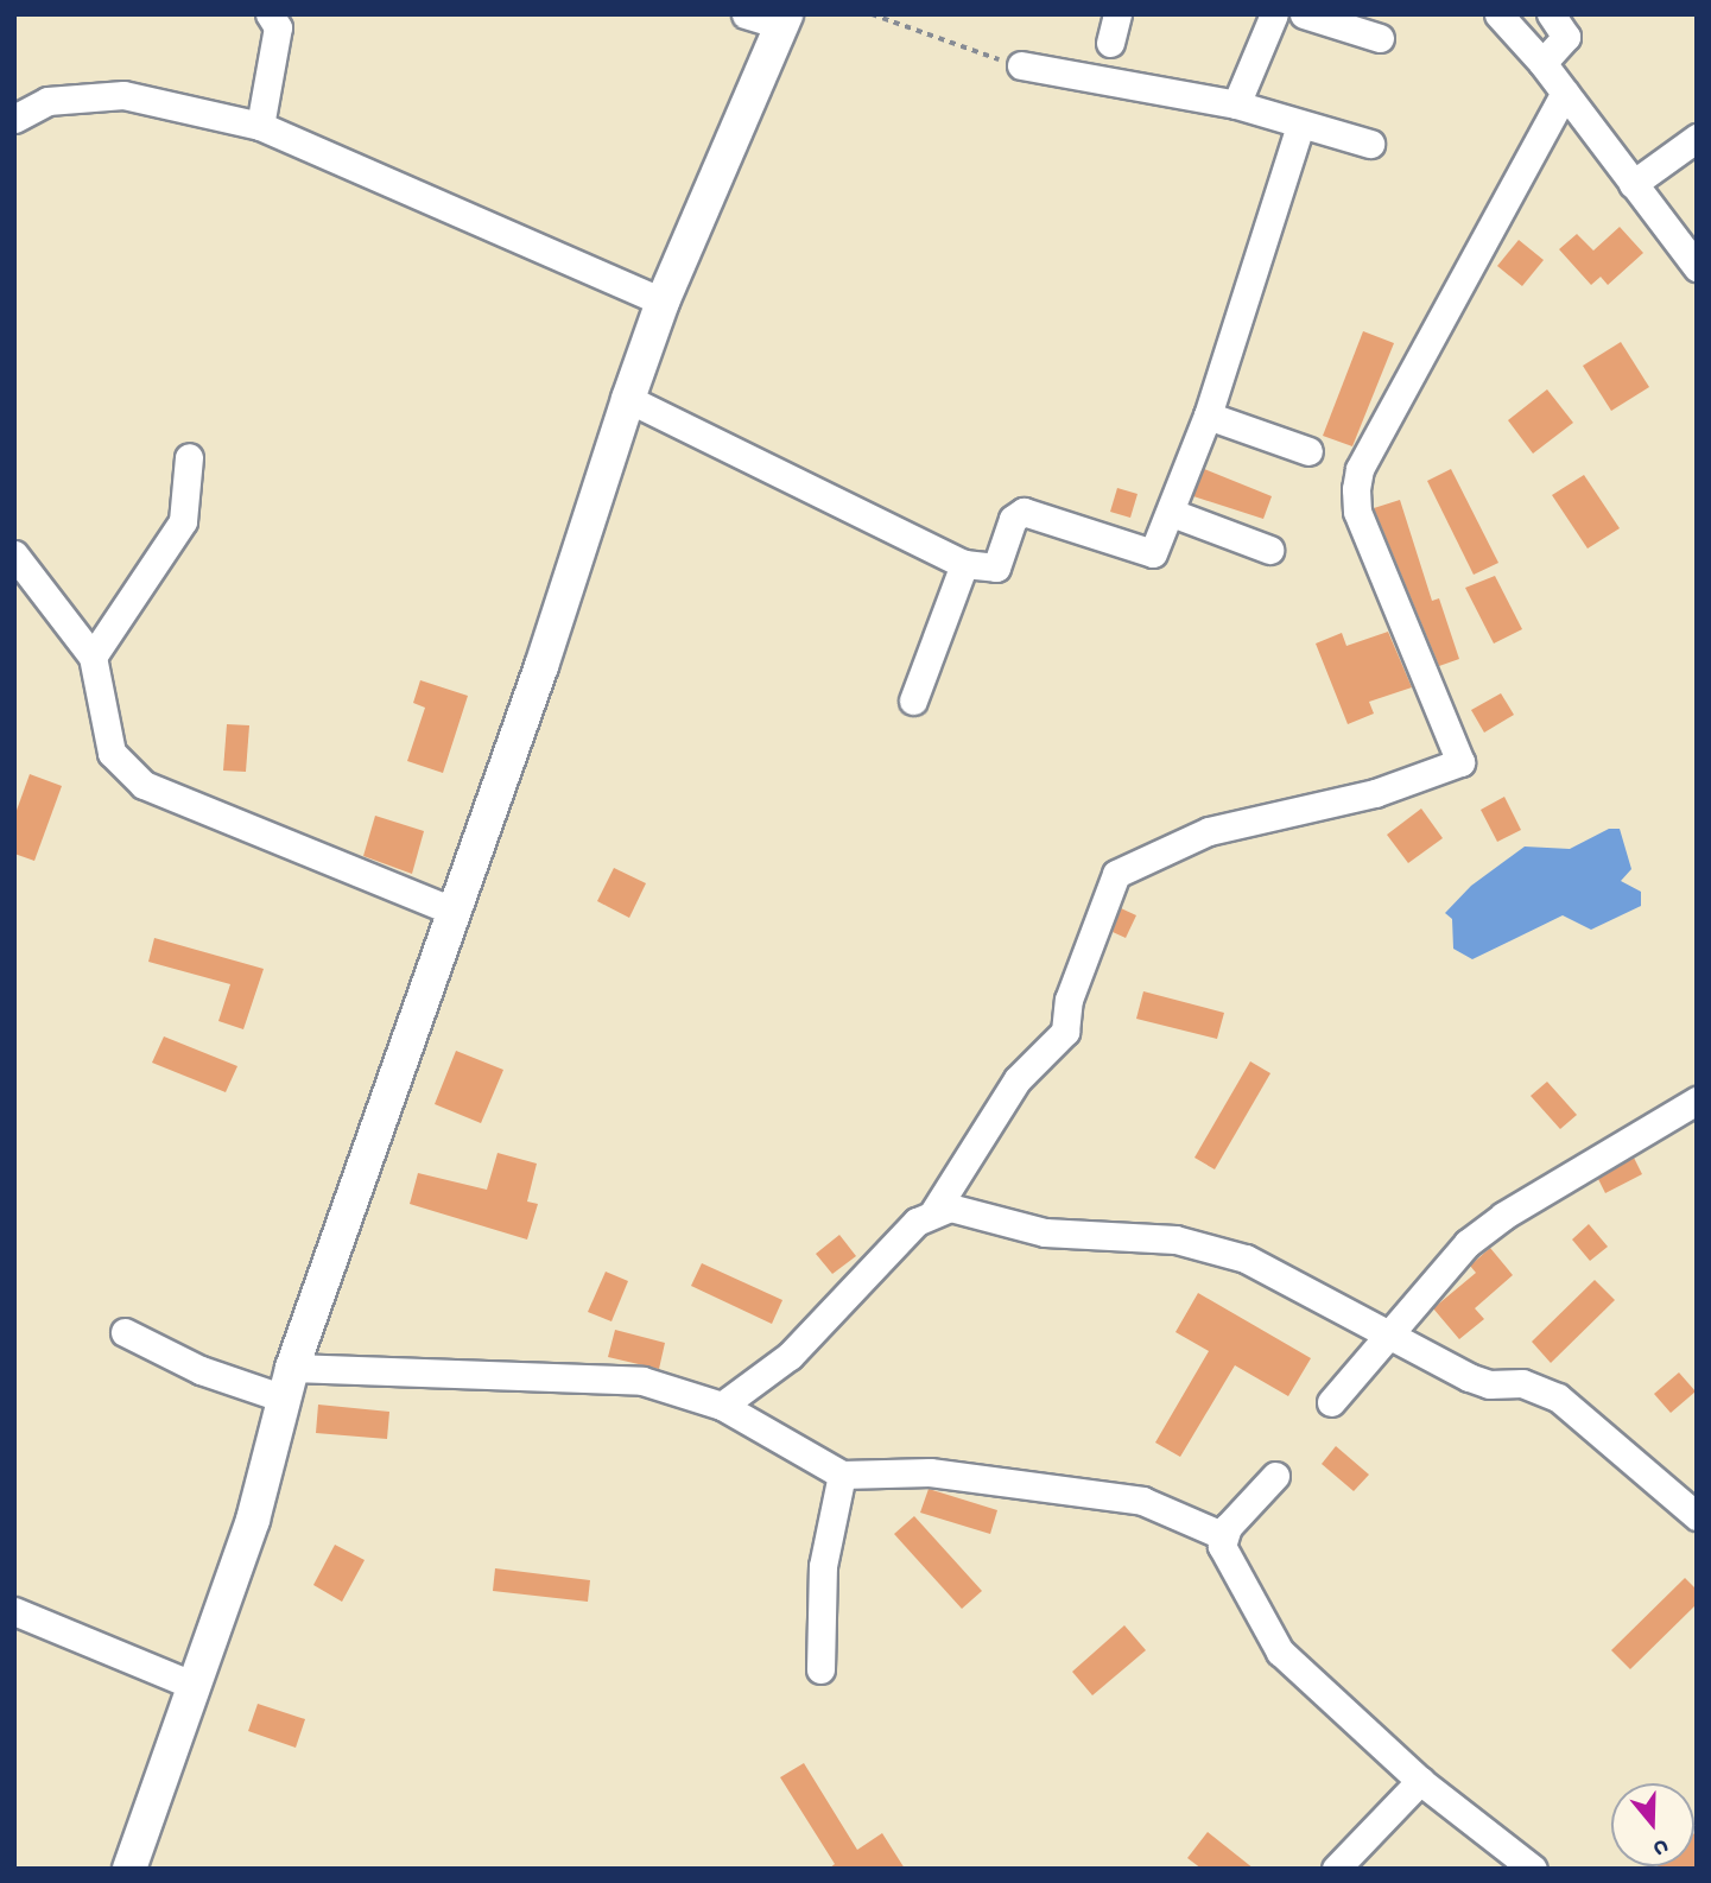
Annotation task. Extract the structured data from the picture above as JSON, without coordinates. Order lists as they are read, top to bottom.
{
  "north": "bottom"
}
